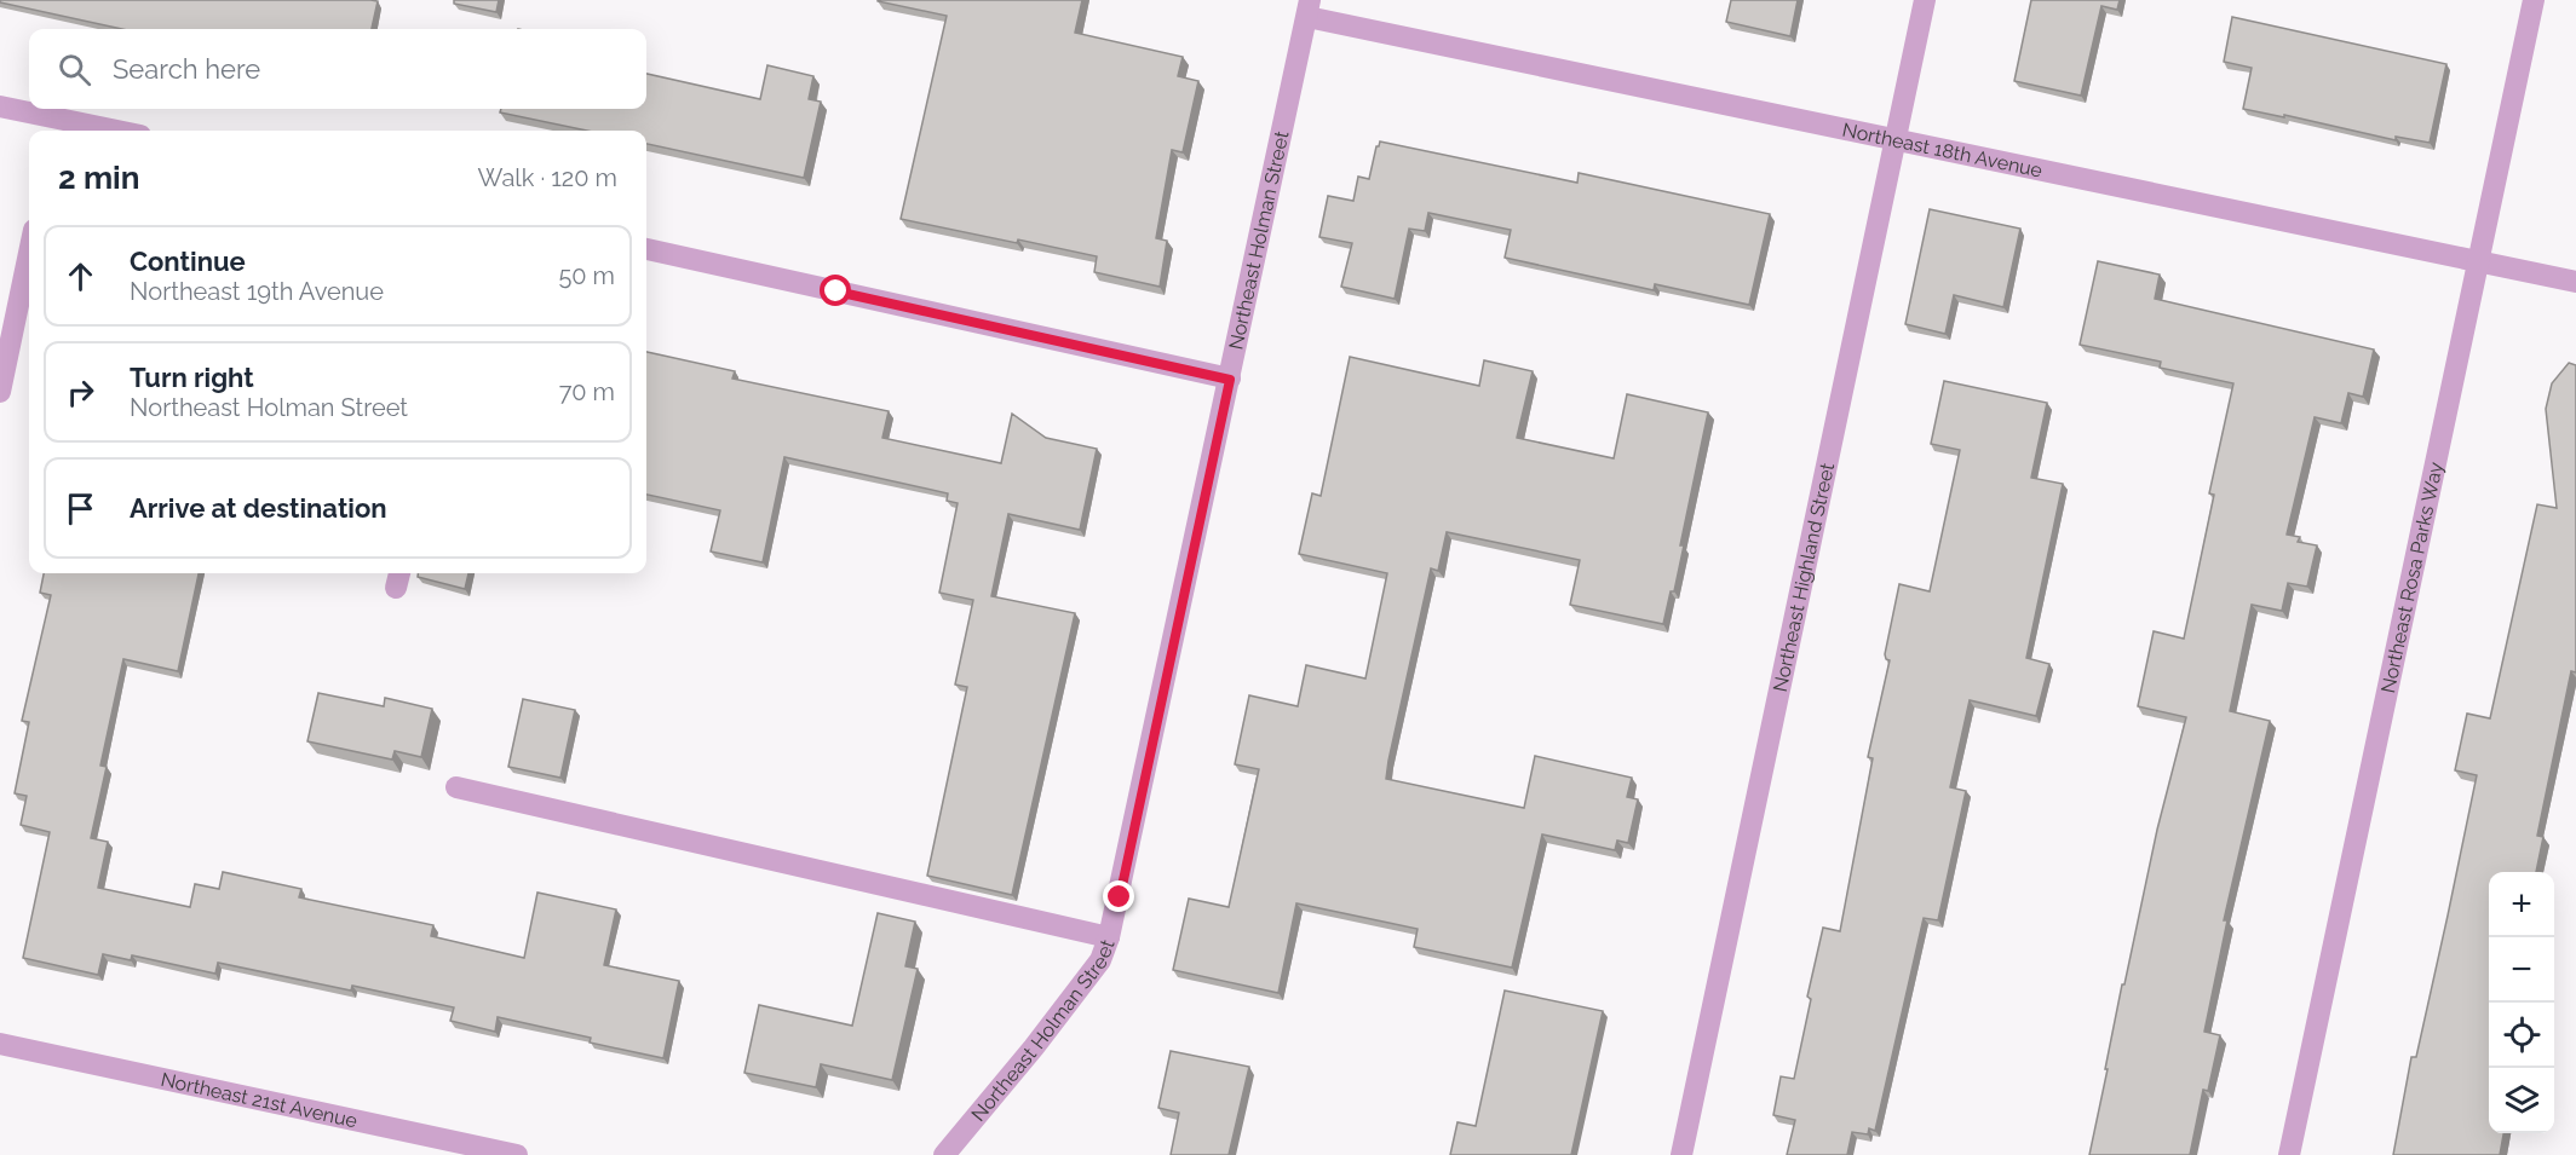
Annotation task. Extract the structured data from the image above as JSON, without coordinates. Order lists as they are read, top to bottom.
{
  "streets": {
    "street": [
      "Northeast 18th Avenue",
      "Northeast Holman Street",
      "Northeast Rosa Parks Way",
      "Northeast Highland Street",
      "Northeast 21st Avenue"
    ]
  },
  "crossings": [
    ["Northeast 18th Avenue", "Northeast Holman Street"],
    ["Northeast 18th Avenue", "Northeast Rosa Parks Way"],
    ["Northeast 18th Avenue", "Northeast Highland Street"]
  ],
  "page": {
    "search": "Search here",
    "heading": ["2 min", "Walk · 120 m"],
    "list": [
      ["Continue", "Northeast 19th Avenue", "50 m"],
      ["Turn right", "Northeast Holman Street", "70 m"],
      "Arrive at destination"
    ],
    "map_buttons": ["+", "−"]
  }
}
